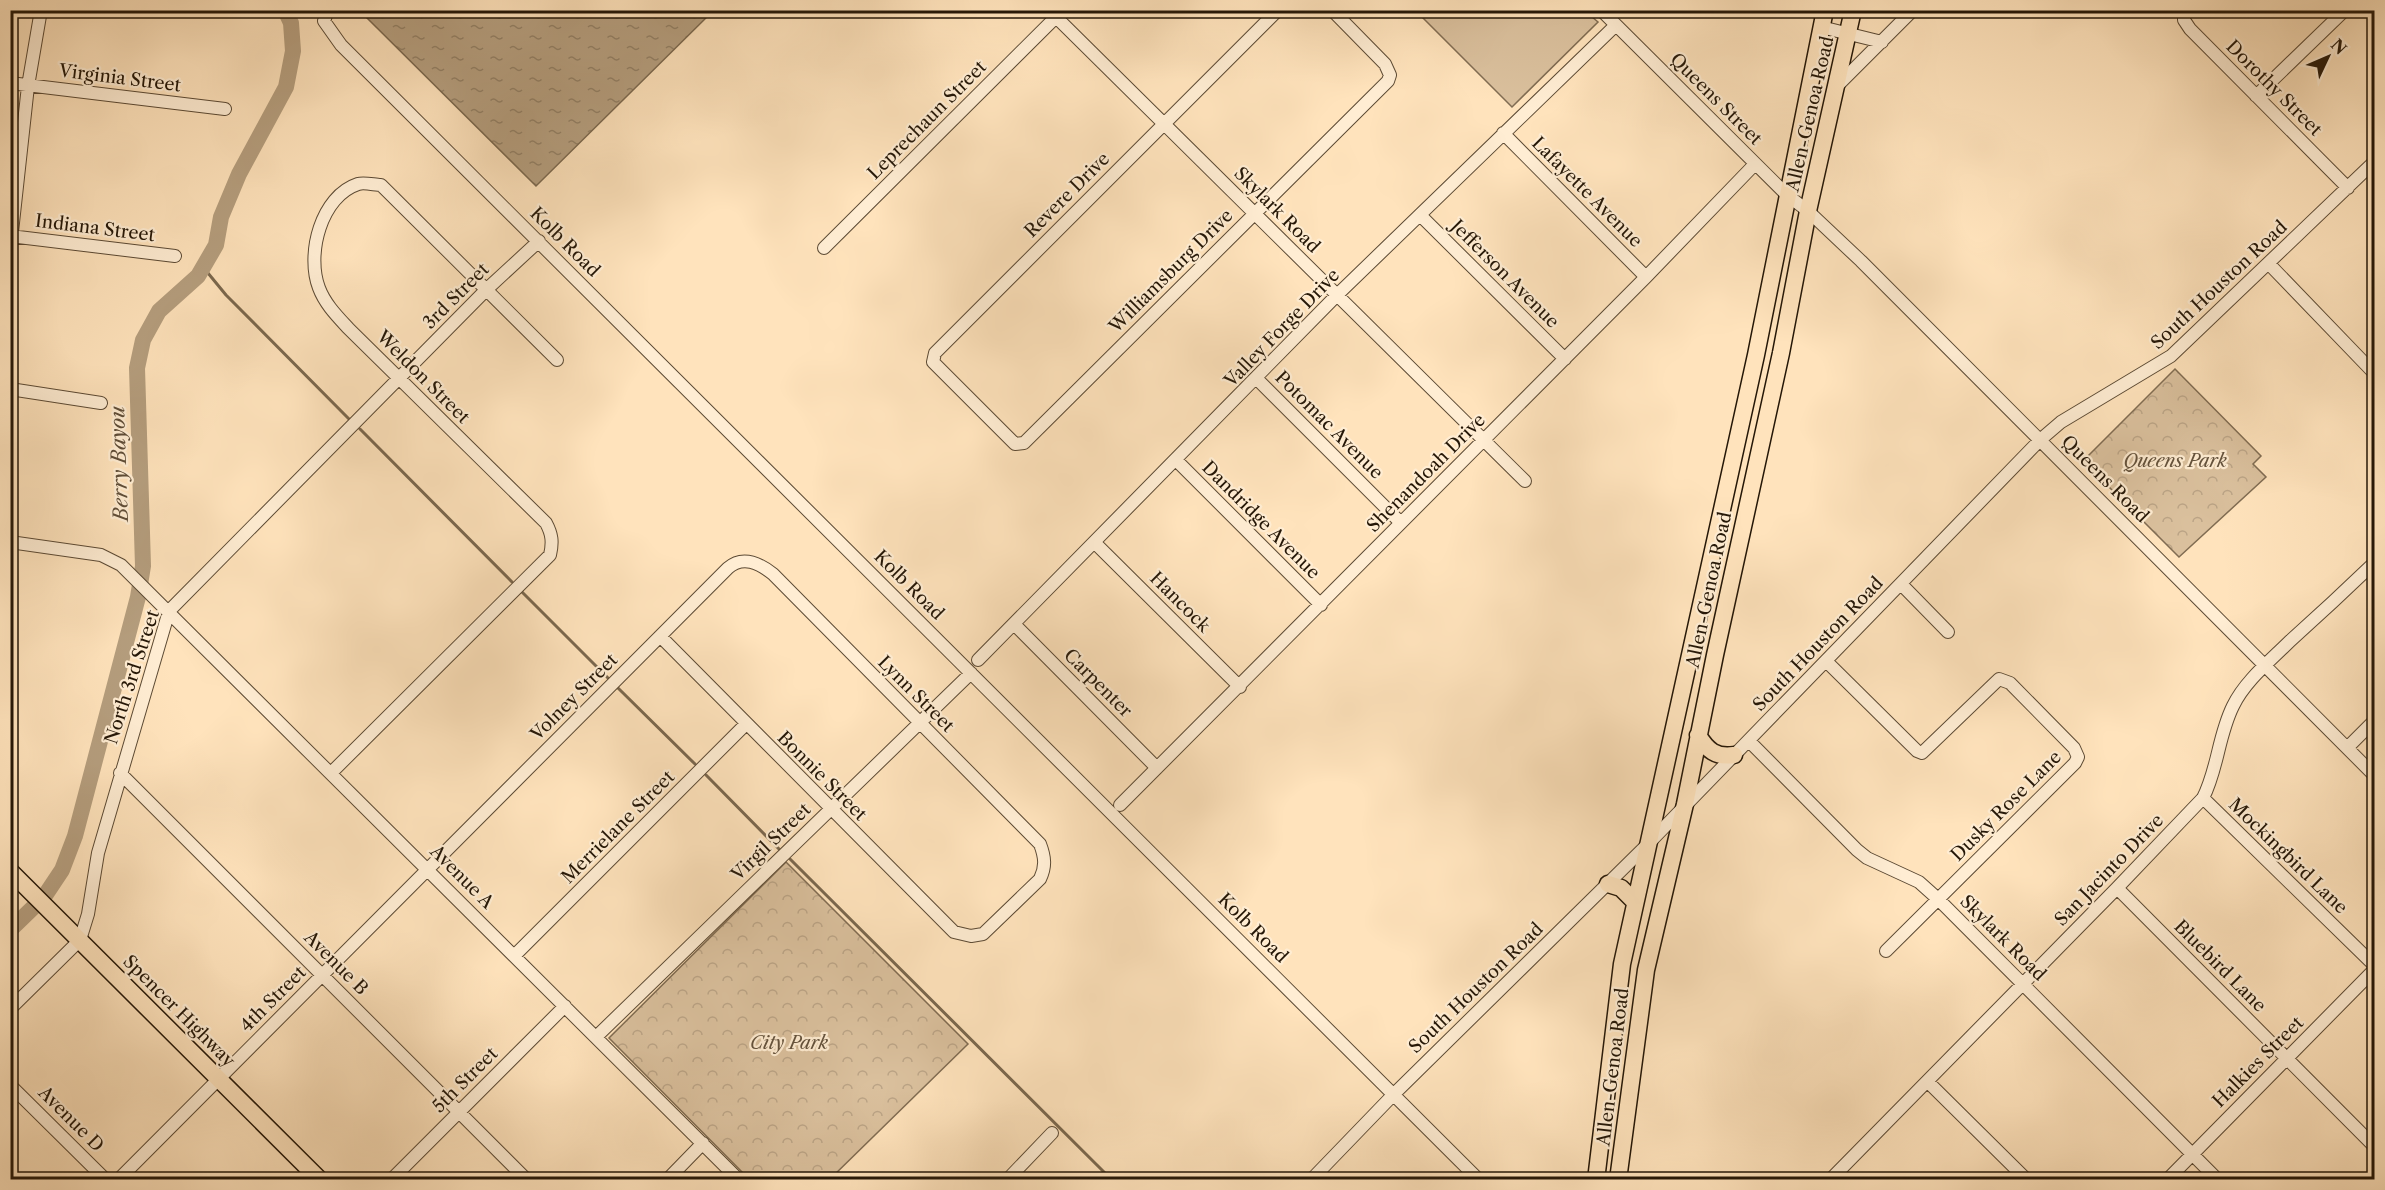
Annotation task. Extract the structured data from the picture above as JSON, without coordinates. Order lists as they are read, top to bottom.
{
  "streets": {
    "main road": ["Allen-Genoa Road", "Spencer Highway"],
    "street": [
      "Virginia Street",
      "Dorothy Street",
      "Queens Street",
      "Leprechaun Street",
      "Lafayette Avenue",
      "Revere Drive",
      "Skylark Road",
      "Indiana Street",
      "Kolb Road",
      "Williamsburg Drive",
      "Jefferson Avenue",
      "South Houston Road",
      "3rd Street",
      "Valley Forge Drive",
      "Weldon Street",
      "Potomac Avenue",
      "Shenandoah Drive",
      "Queens Road",
      "Dandridge Avenue",
      "Hancock",
      "North 3rd Street",
      "Carpenter",
      "Lynn Street",
      "Volney Street",
      "Bonnie Street",
      "Dusky Rose Lane",
      "Merrielane Street",
      "Virgil Street",
      "Mockingbird Lane",
      "San Jacinto Drive",
      "Avenue A",
      "Avenue B",
      "Bluebird Lane",
      "4th Street",
      "Halkies Street",
      "5th Street",
      "Avenue D"
    ]
  },
  "crossings": [
    ["Dorothy Street", "South Houston Road"],
    ["Queens Street", "Allen-Genoa Road"],
    ["Queens Street", "Valley Forge Drive"],
    ["Queens Street", "Shenandoah Drive"],
    ["Queens Street", "Queens Road"],
    ["Allen-Genoa Road", "South Houston Road"],
    ["Allen-Genoa Road", "Queens Road"],
    ["Leprechaun Street", "Skylark Road"],
    ["Lafayette Avenue", "Valley Forge Drive"],
    ["Lafayette Avenue", "Shenandoah Drive"],
    ["Revere Drive", "Skylark Road"],
    ["Revere Drive", "Williamsburg Drive"],
    ["Skylark Road", "Williamsburg Drive"],
    ["Skylark Road", "South Houston Road"],
    ["Skylark Road", "Valley Forge Drive"],
    ["Skylark Road", "Shenandoah Drive"],
    ["Skylark Road", "Dusky Rose Lane"],
    ["Skylark Road", "San Jacinto Drive"],
    ["Skylark Road", "Halkies Street"],
    ["Kolb Road", "South Houston Road"],
    ["Kolb Road", "3rd Street"],
    ["Kolb Road", "Virgil Street"],
    ["Jefferson Avenue", "Valley Forge Drive"],
    ["Jefferson Avenue", "Shenandoah Drive"],
    ["South Houston Road", "Queens Road"],
    ["South Houston Road", "Dusky Rose Lane"],
    ["3rd Street", "Weldon Street"],
    ["3rd Street", "North 3rd Street"],
    ["Valley Forge Drive", "Potomac Avenue"],
    ["Valley Forge Drive", "Dandridge Avenue"],
    ["Valley Forge Drive", "Hancock"],
    ["Valley Forge Drive", "Carpenter"],
    ["Weldon Street", "North 3rd Street"],
    ["Weldon Street", "Avenue A"],
    ["Potomac Avenue", "Shenandoah Drive"],
    ["Shenandoah Drive", "Dandridge Avenue"],
    ["Shenandoah Drive", "Hancock"],
    ["Shenandoah Drive", "Carpenter"],
    ["Queens Road", "San Jacinto Drive"],
    ["North 3rd Street", "Avenue A"],
    ["North 3rd Street", "Avenue B"],
    ["North 3rd Street", "Spencer Highway"],
    ["Lynn Street", "Volney Street"],
    ["Lynn Street", "Bonnie Street"],
    ["Lynn Street", "Virgil Street"],
    ["Volney Street", "Bonnie Street"],
    ["Volney Street", "Avenue A"],
    ["Volney Street", "4th Street"],
    ["Bonnie Street", "Merrielane Street"],
    ["Bonnie Street", "Virgil Street"],
    ["Merrielane Street", "Avenue A"],
    ["Virgil Street", "Avenue A"],
    ["Mockingbird Lane", "San Jacinto Drive"],
    ["San Jacinto Drive", "Bluebird Lane"],
    ["Avenue A", "4th Street"],
    ["Avenue A", "5th Street"],
    ["Avenue B", "4th Street"],
    ["Avenue B", "5th Street"],
    ["Bluebird Lane", "Halkies Street"],
    ["4th Street", "Spencer Highway"]
  ],
  "water": ["Berry Bayou"],
  "parks": ["Queens Park", "City Park"],
  "north": "top right"
}
